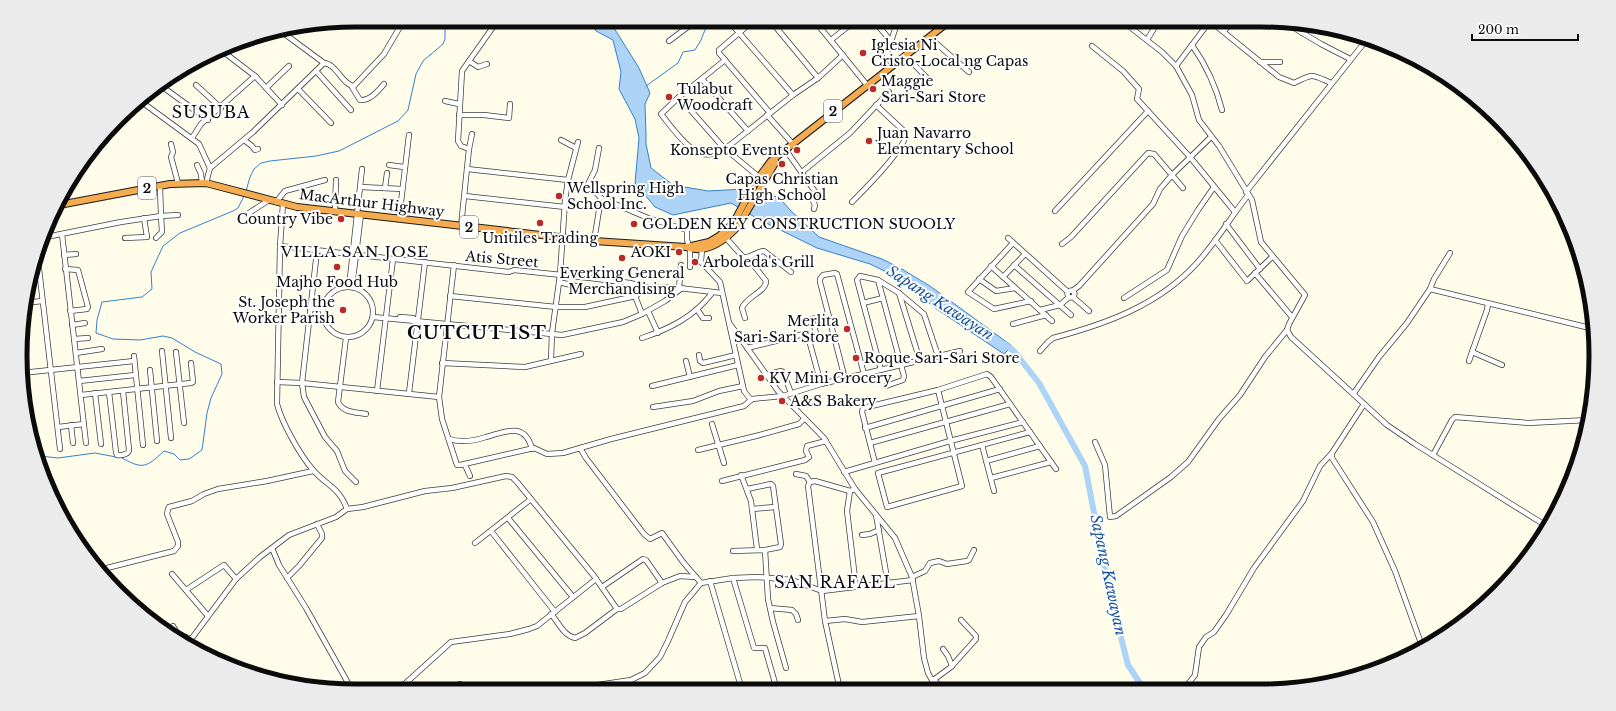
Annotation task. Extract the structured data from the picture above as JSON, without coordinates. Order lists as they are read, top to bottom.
{
  "streets": {
    "highway": ["2", "MacArthur Highway"],
    "street": ["Atis Street"]
  },
  "districts": [
    "SUSUBA",
    "VILLA SAN JOSE",
    "CUTCUT 1ST",
    "SAN RAFAEL"
  ],
  "water": ["Sapang Kawayan"],
  "places": [
    "Iglesia Ni Cristo-Local ng Capas",
    "Maggie Sari-Sari Store",
    "Tulabut Woodcraft",
    "Juan Navarro Elementary School",
    "Konsepto Events",
    "Capas Christian High School",
    "Wellspring High School Inc.",
    "Country Vibe",
    "Unitiles Trading",
    "GOLDEN KEY CONSTRUCTION SUOOLY",
    "AOKI",
    "Everking General Merchandising",
    "Arboleda's Grill",
    "Majho Food Hub",
    "St. Joseph the Worker Parish",
    "Merlita Sari-Sari Store",
    "Roque Sari-Sari Store",
    "KV Mini Grocery",
    "A&S Bakery"
  ],
  "scale_bar": "200 m"
}
